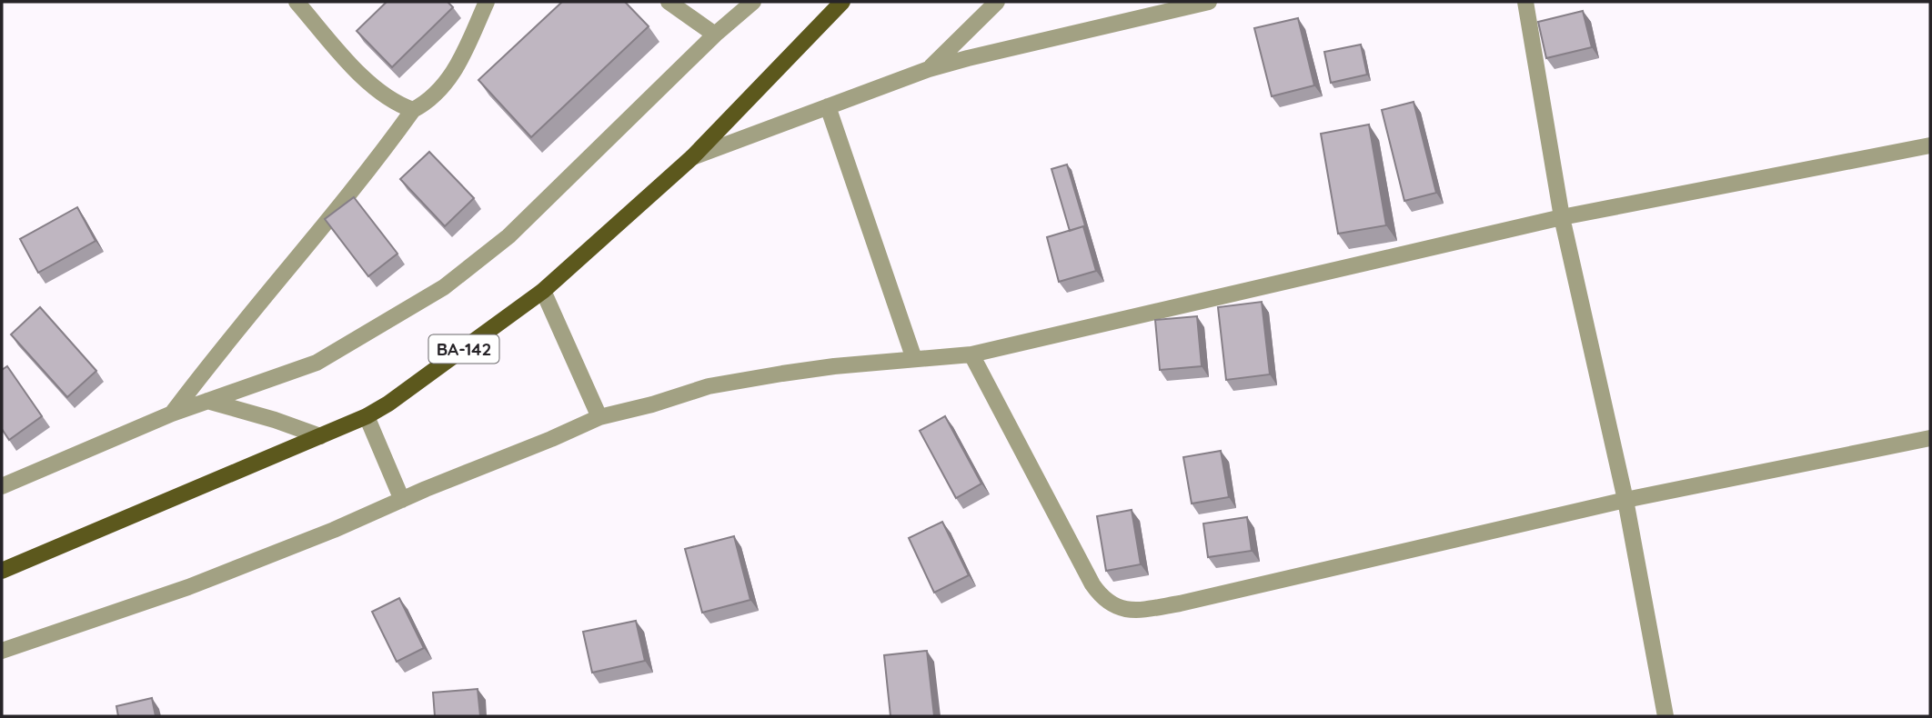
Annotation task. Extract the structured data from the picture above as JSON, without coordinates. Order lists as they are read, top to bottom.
{
  "streets": {
    "main road": ["BA-142"]
  }
}
